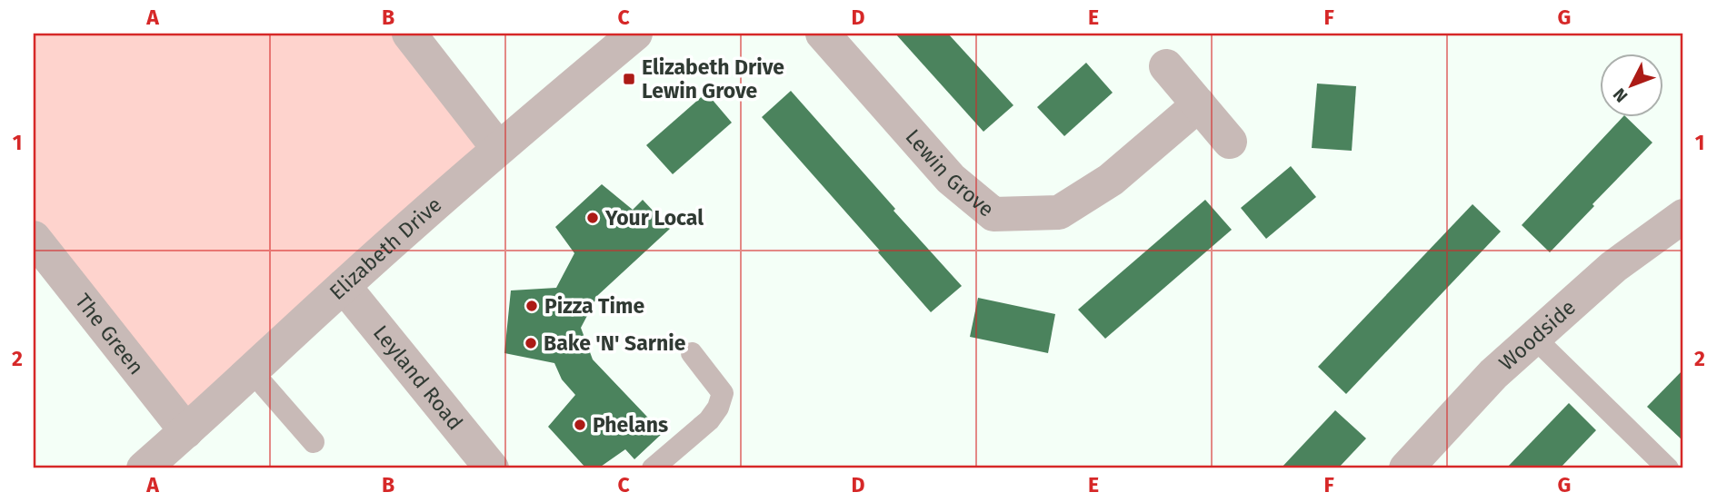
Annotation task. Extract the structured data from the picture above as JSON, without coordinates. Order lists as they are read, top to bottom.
{
  "streets": {
    "street": [
      "Lewin Grove",
      "Elizabeth Drive",
      "Woodside",
      "The Green",
      "Leyland Road"
    ]
  },
  "crossings": [
    ["Elizabeth Drive", "The Green"],
    ["Elizabeth Drive", "Leyland Road"]
  ],
  "places": {
    "transit": ["Elizabeth Drive Lewin Grove"],
    "other": [
      "Your Local",
      "Pizza Time",
      "Bake 'N' Sarnie",
      "Phelans"
    ]
  },
  "north": "bottom left",
  "grid": {
    "columns": [
      "A",
      "B",
      "C",
      "D",
      "E",
      "F",
      "G"
    ],
    "rows": ["1", "2"]
  }
}
